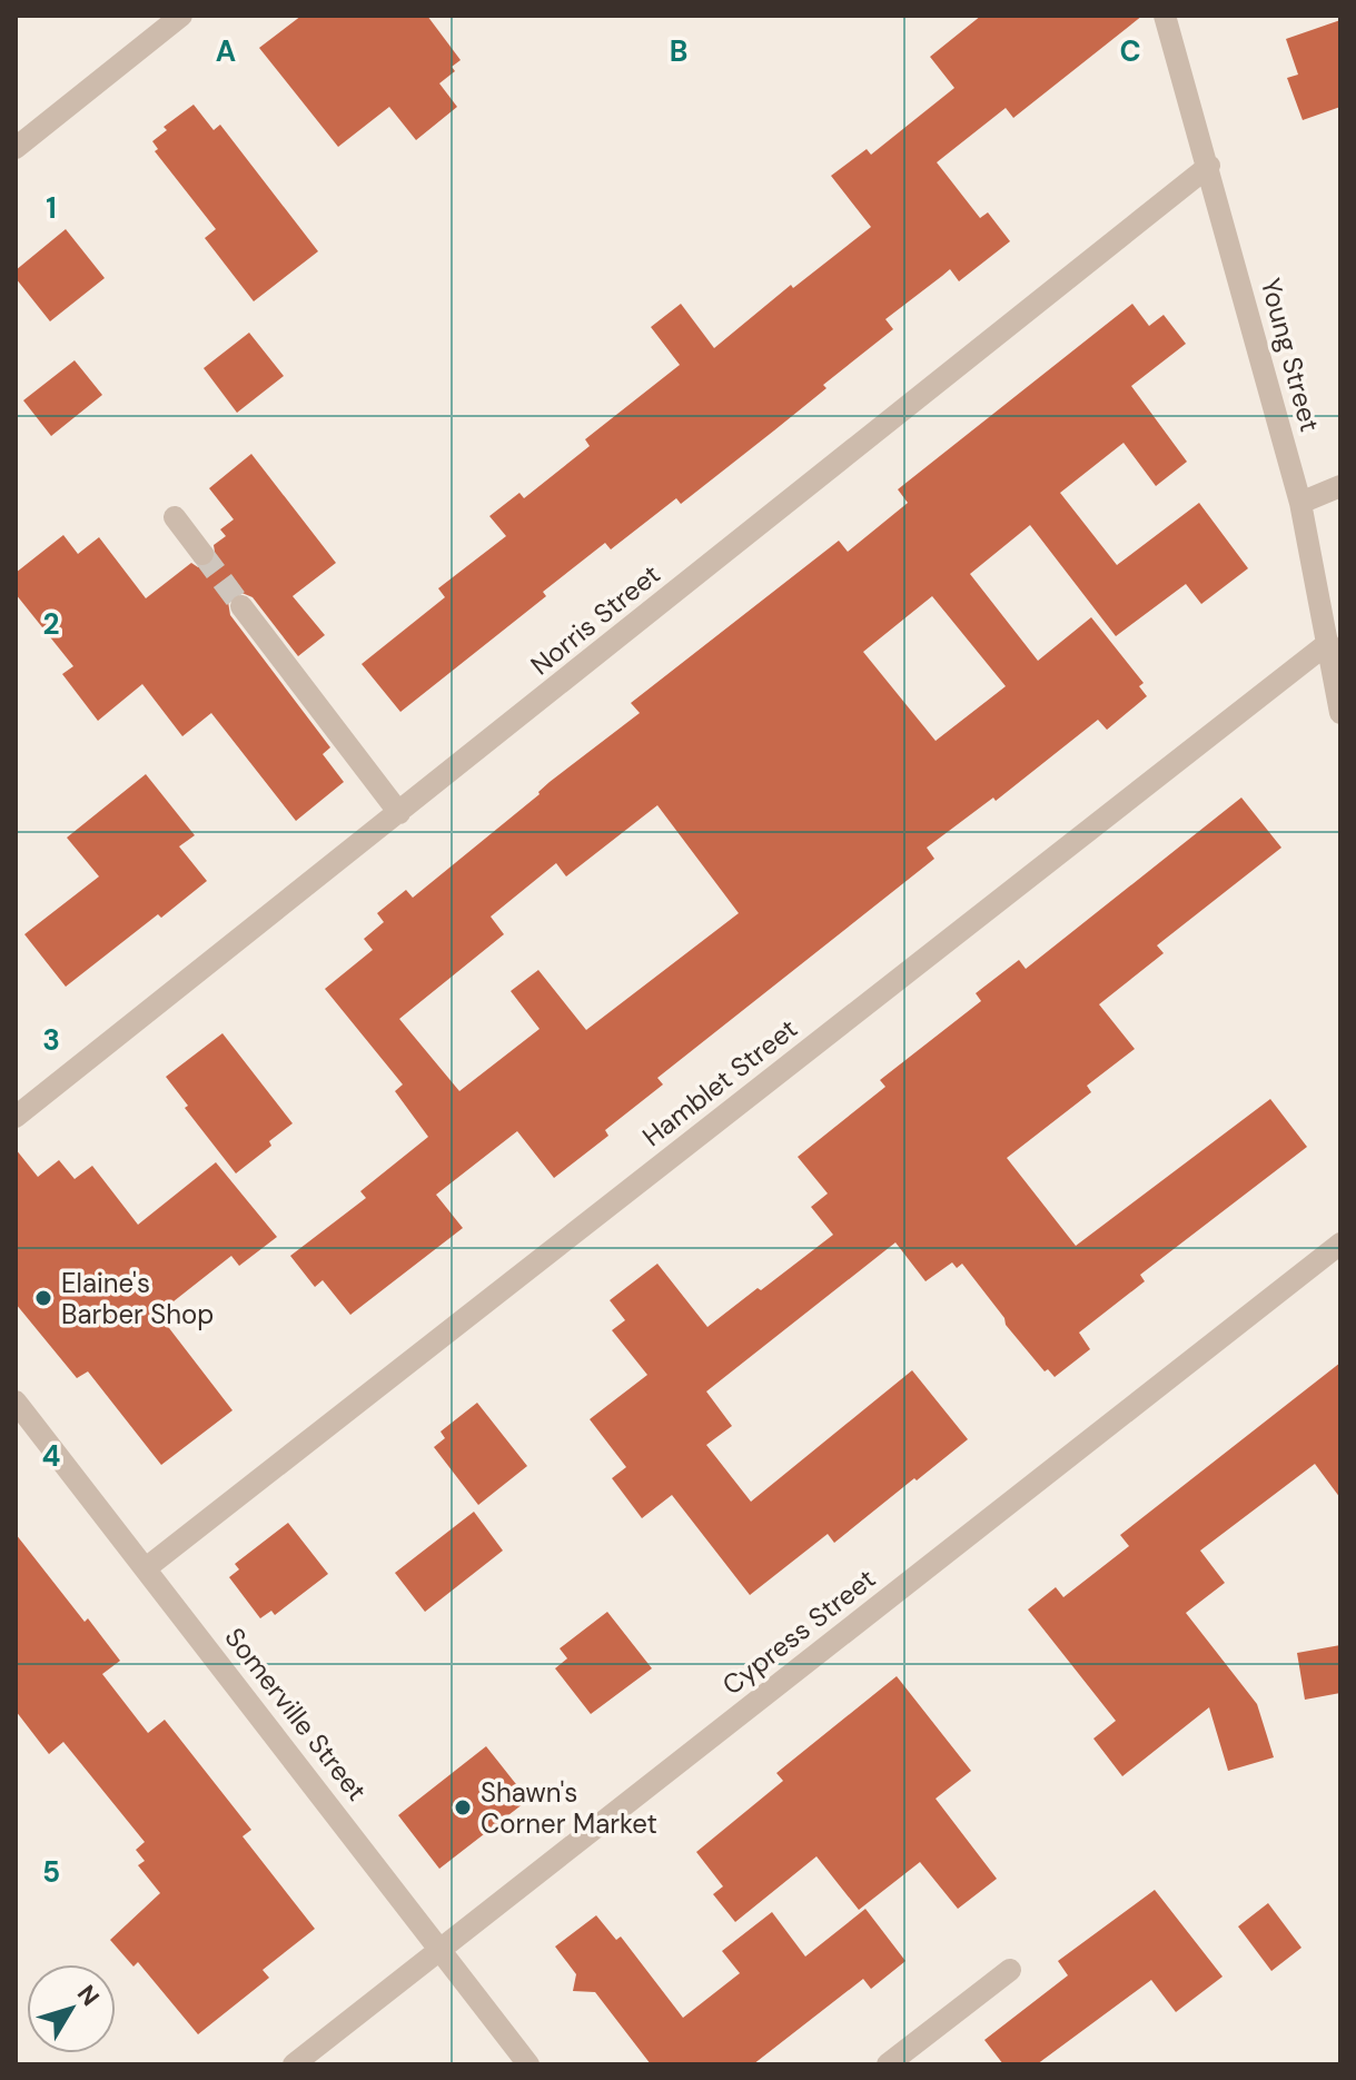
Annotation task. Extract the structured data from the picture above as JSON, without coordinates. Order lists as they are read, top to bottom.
{
  "streets": {
    "street": [
      "Young Street",
      "Norris Street",
      "Hamblet Street",
      "Cypress Street",
      "Somerville Street"
    ]
  },
  "crossings": [
    ["Young Street", "Norris Street"],
    ["Young Street", "Hamblet Street"],
    ["Hamblet Street", "Somerville Street"],
    ["Cypress Street", "Somerville Street"]
  ],
  "places": ["Elaine's Barber Shop", "Shawn's Corner Market"],
  "north": "top right",
  "grid": {
    "columns": ["A", "B", "C"],
    "rows": [
      "1",
      "2",
      "3",
      "4",
      "5"
    ]
  }
}
